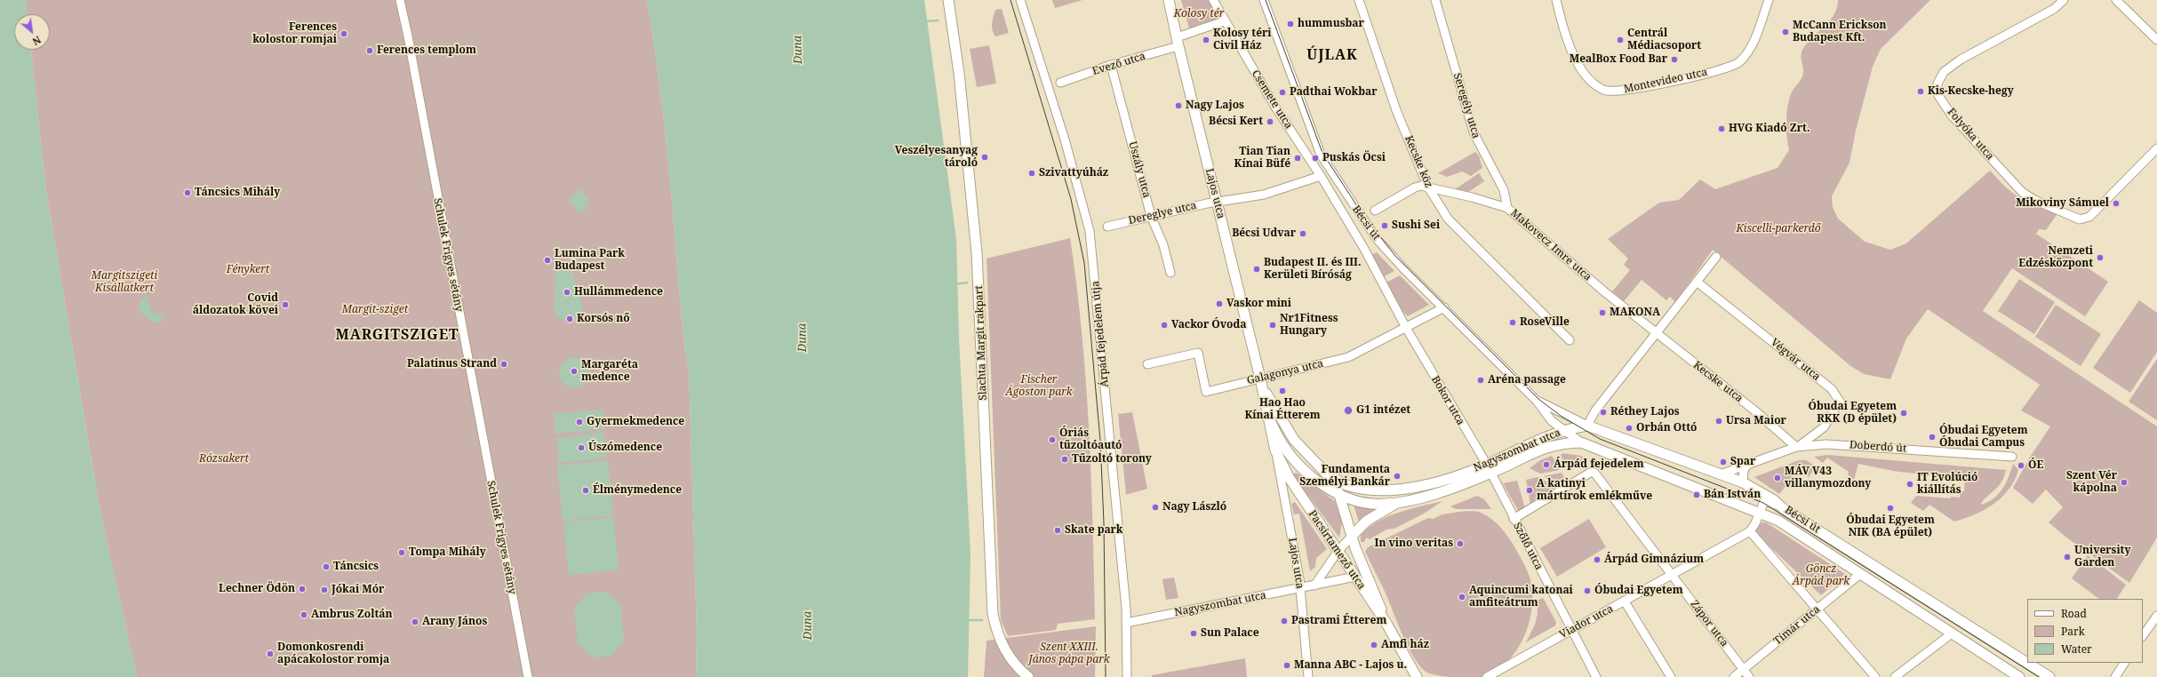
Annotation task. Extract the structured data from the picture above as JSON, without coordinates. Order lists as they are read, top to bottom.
{
  "streets": {
    "main road": [
      "Lajos utca",
      "Bécsi út",
      "Slachta Margit rakpart",
      "Nagyszombat utca",
      "Pacsirtamező utca"
    ],
    "street": [
      "Evező utca",
      "Montevideo utca",
      "Csemete utca",
      "Seregély utca",
      "Folyóka utca",
      "Kecske köz",
      "Uszály utca",
      "Dereglye utca",
      "Makovecz Imre utca",
      "Schulek Frigyes sétány",
      "Árpád fejedelem útja",
      "Végvár utca",
      "Galagonya utca",
      "Kecske utca",
      "Bokor utca",
      "Doberdó út",
      "Szőlő utca",
      "Viador utca",
      "Zápor utca",
      "Tímár utca"
    ]
  },
  "crossings": [
    ["Evező utca", "Uszály utca"],
    ["Evező utca", "Lajos utca"],
    ["Csemete utca", "Dereglye utca"],
    ["Csemete utca", "Galagonya utca"],
    ["Csemete utca", "Bokor utca"],
    ["Seregély utca", "Makovecz Imre utca"],
    ["Kecske köz", "Makovecz Imre utca"],
    ["Uszály utca", "Dereglye utca"],
    ["Lajos utca", "Dereglye utca"],
    ["Lajos utca", "Galagonya utca"],
    ["Lajos utca", "Nagyszombat utca"],
    ["Lajos utca", "Pacsirtamező utca"],
    ["Bécsi út", "Galagonya utca"],
    ["Bécsi út", "Doberdó út"],
    ["Bécsi út", "Nagyszombat utca"],
    ["Bécsi út", "Tímár utca"],
    ["Makovecz Imre utca", "Kecske utca"],
    ["Árpád fejedelem útja", "Nagyszombat utca"],
    ["Végvár utca", "Kecske utca"],
    ["Végvár utca", "Doberdó út"],
    ["Galagonya utca", "Bokor utca"],
    ["Kecske utca", "Doberdó út"],
    ["Bokor utca", "Nagyszombat utca"],
    ["Bokor utca", "Szőlő utca"],
    ["Nagyszombat utca", "Szőlő utca"],
    ["Nagyszombat utca", "Pacsirtamező utca"],
    ["Szőlő utca", "Viador utca"],
    ["Szőlő utca", "Zápor utca"],
    ["Viador utca", "Zápor utca"],
    ["Zápor utca", "Tímár utca"]
  ],
  "districts": ["ÚJLAK", "MARGITSZIGET"],
  "water": ["Duna"],
  "parks": [
    "Kolosy tér",
    "Kiscelli-parkerdő",
    "Fénykert",
    "Margitszigeti Kisállatkert",
    "Margit-sziget",
    "Fischer Ágoston park",
    "Rózsakert",
    "Göncz Árpád park",
    "Szent XXIII. János pápa park"
  ],
  "places": [
    "hummusbar",
    "McCann Erickson Budapest Kft.",
    "Ferences kolostor romjai",
    "Kolosy téri Civil Ház",
    "Centrál Médiacsoport",
    "Ferences templom",
    "MealBox Food Bar",
    "Kis-Kecske-hegy",
    "Padthai Wokbar",
    "Nagy Lajos",
    "Bécsi Kert",
    "HVG Kiadó Zrt.",
    "Veszélyesanyag tároló",
    "Tian Tian Kínai Büfé",
    "Puskás Öcsi",
    "Szivattyúház",
    "Táncsics Mihály",
    "Mikoviny Sámuel",
    "Sushi Sei",
    "Bécsi Udvar",
    "Nemzeti Edzésközpont",
    "Lumina Park Budapest",
    "Budapest II. és III. Kerületi Bíróság",
    "Hullámmedence",
    "Vaskor mini",
    "Covid áldozatok kövei",
    "MAKONA",
    "Korsós nő",
    "RoseVille",
    "Vackor Óvoda",
    "Nr1Fitness Hungary",
    "Palatinus Strand",
    "Margaréta medence",
    "Aréna passage",
    "Hao Hao Kínai Étterem",
    "G1 intézet",
    "Réthey Lajos",
    "Óbudai Egyetem RKK (D épület)",
    "Ursa Maior",
    "Gyermekmedence",
    "Orbán Ottó",
    "Óbudai Egyetem Óbudai Campus",
    "Óriás tűzoltóautó",
    "Úszómedence",
    "Tűzoltó torony",
    "Spar",
    "Árpád fejedelem",
    "ÓE",
    "Fundamenta Személyi Bankár",
    "MÁV V43 villanymozdony",
    "Szent Vér kápolna",
    "IT Evolúció kiállítás",
    "Élménymedence",
    "A katinyi mártírok emlékműve",
    "Bán István",
    "Nagy László",
    "Óbudai Egyetem NIK (BA épület)",
    "Skate park",
    "In vino veritas",
    "Tompa Mihály",
    "University Garden",
    "Árpád Gimnázium",
    "Táncsics",
    "Lechner Ödön",
    "Jókai Mór",
    "Óbudai Egyetem",
    "Aquincumi katonai amfiteátrum",
    "Ambrus Zoltán",
    "Pastrami Étterem",
    "Arany János",
    "Sun Palace",
    "Amfi ház",
    "Domonkosrendi apácakolostor romja",
    "Manna ABC - Lajos u."
  ],
  "legend": ["Road", "Park", "Water"],
  "north": "bottom right"
}
